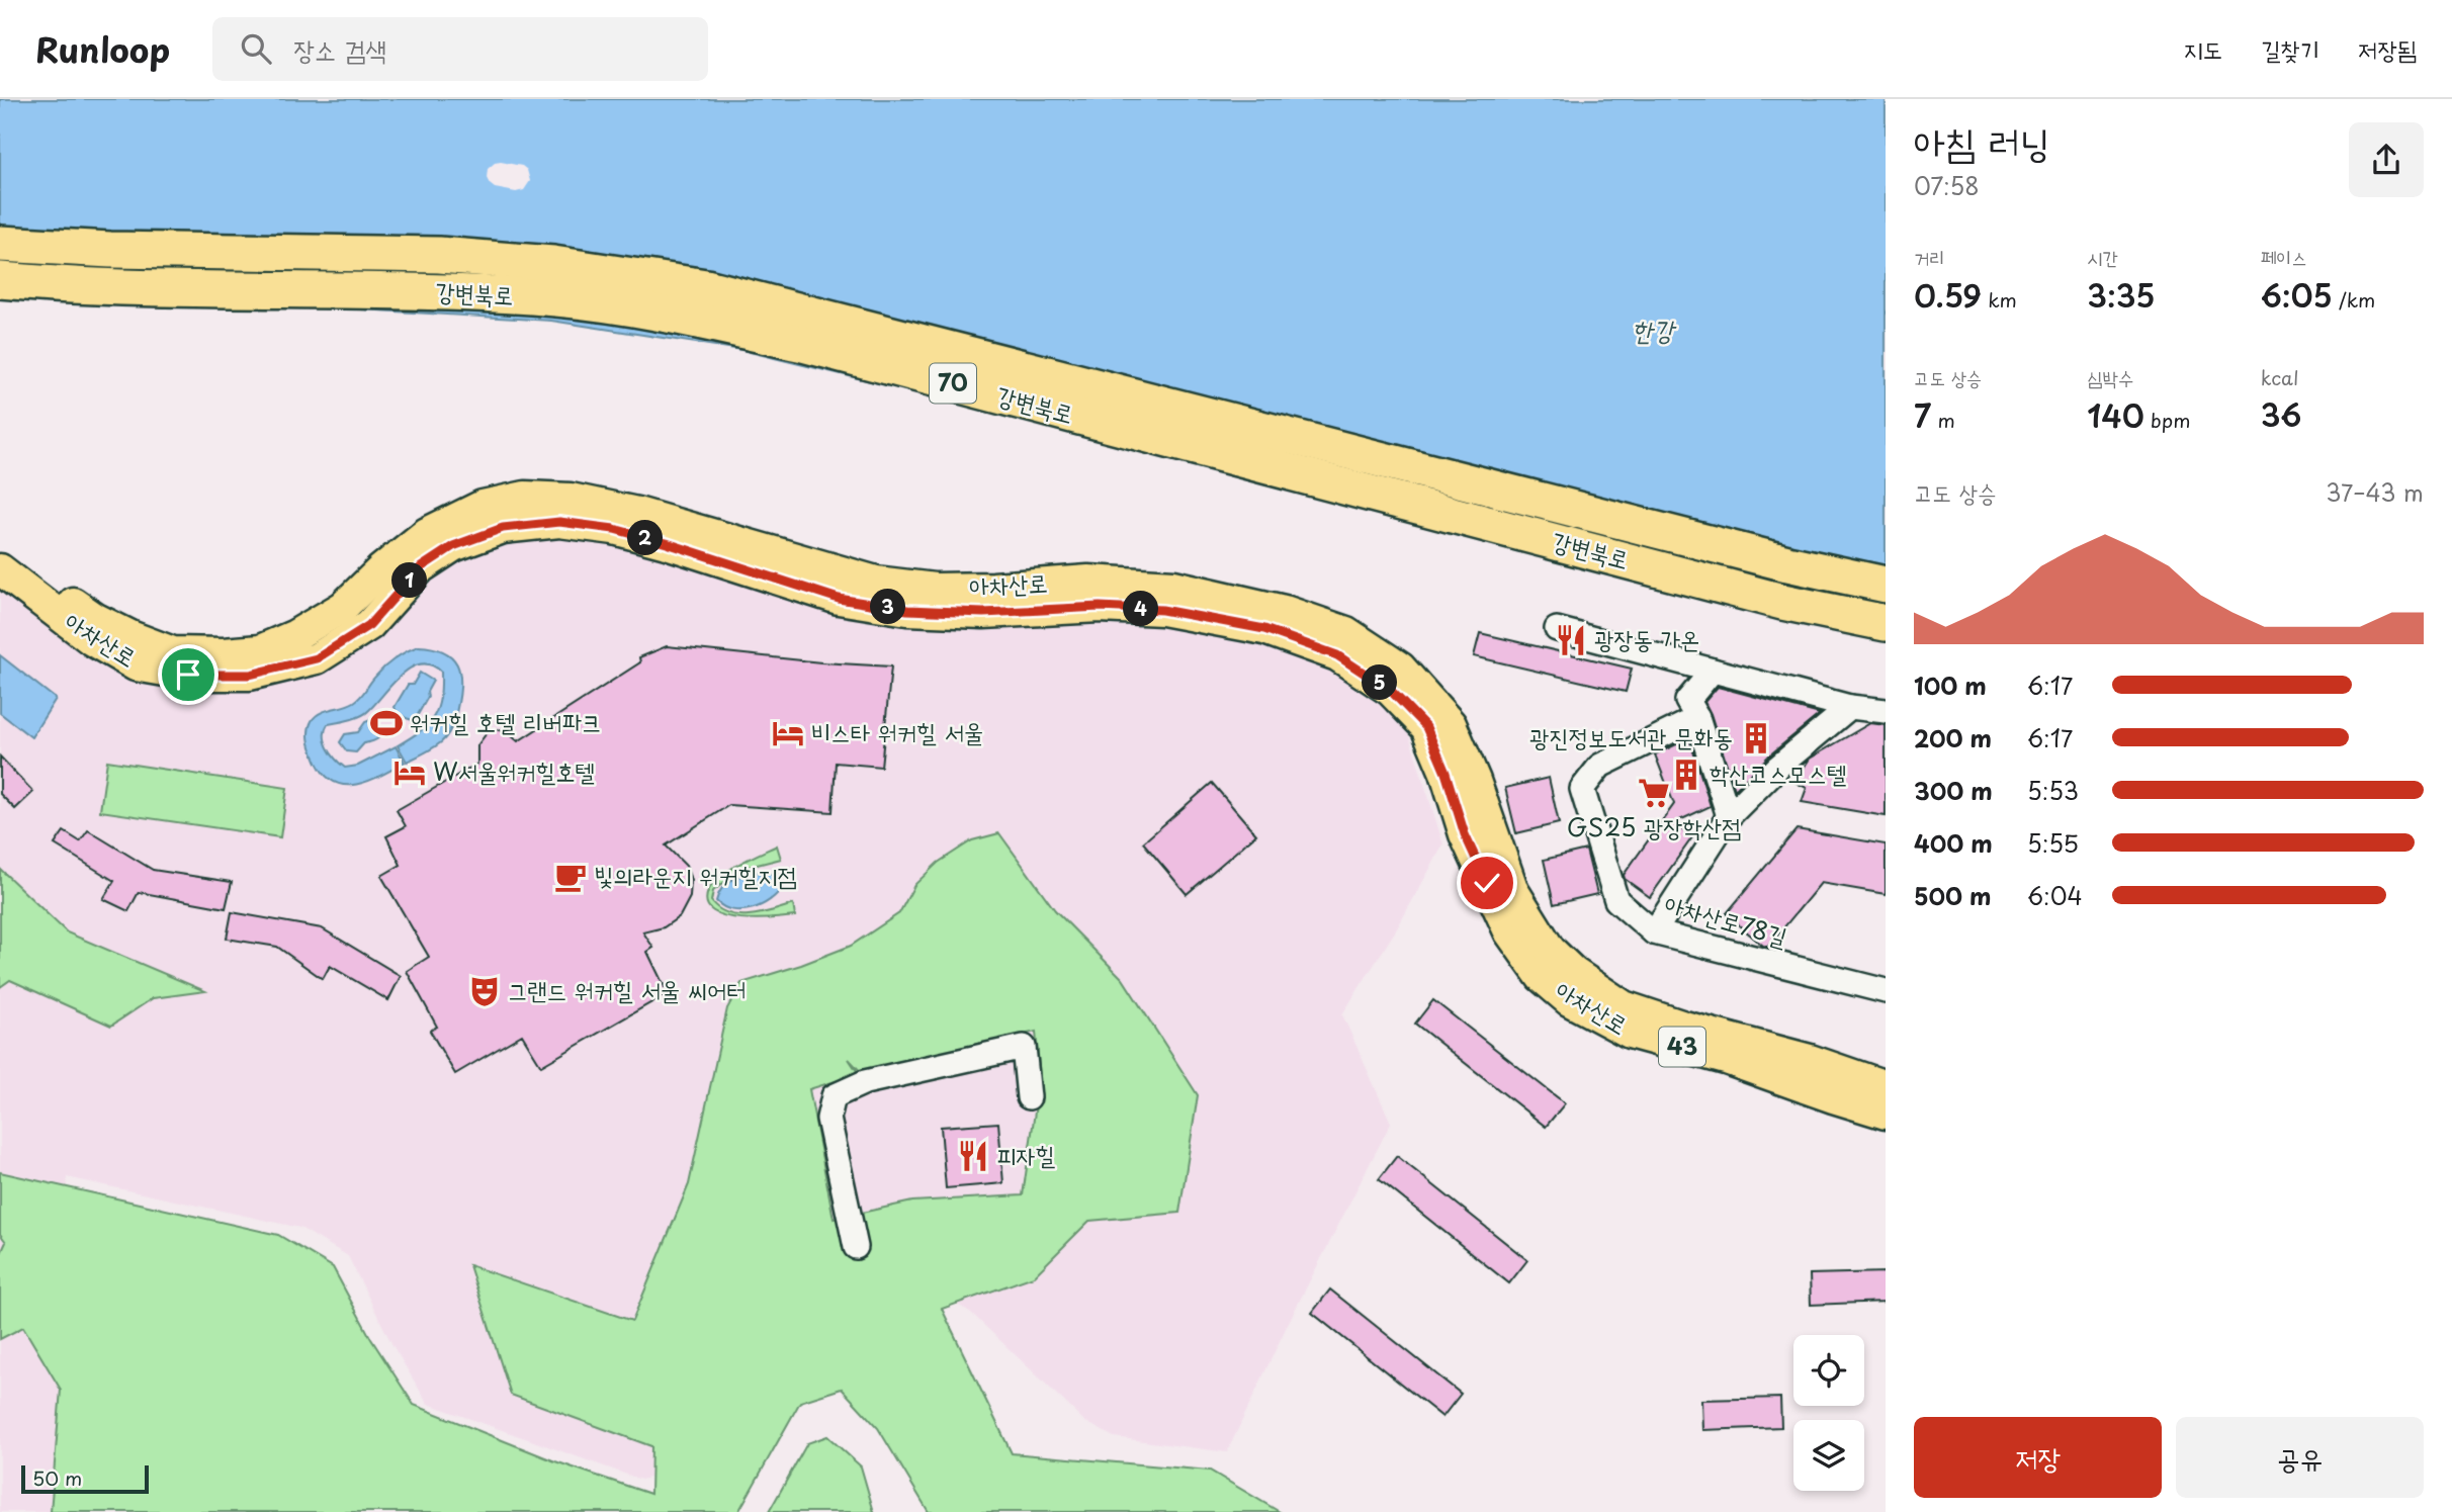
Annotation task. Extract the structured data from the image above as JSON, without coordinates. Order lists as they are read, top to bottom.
{
  "streets": {
    "highway": ["강변북로", "70"],
    "main road": ["아차산로", "43"],
    "street": ["아차산로78길"]
  },
  "water": ["한강"],
  "places": {
    "restaurant": ["광장동 가온", "피자힐"],
    "sports": ["워커힐 호텔 리버파크"],
    "hotel": ["비스타 워커힐 서울", "W서울워커힐호텔"],
    "building": ["광진정보도서관 문화동", "학산코스모스텔"],
    "supermarket": ["GS25 광장학산점"],
    "cafe": ["빛의라운지 워커힐지점"],
    "theatre": ["그랜드 워커힐 서울 씨어터"]
  },
  "scale_bar": "50 m",
  "page": {
    "header": "Runloop",
    "search": "장소 검색",
    "nav": ["지도", "길찾기", "저장됨"],
    "heading": ["아침 러닝", "07:58"],
    "stats": [
      ["거리", "0.59 km"],
      ["시간", "3:35"],
      ["페이스", "6:05 /km"],
      ["고도 상승", "7 m"],
      ["심박수", "140 bpm"],
      ["kcal", "36"]
    ],
    "chart": ["고도 상승", "37–43 m"],
    "pins": [
      "2",
      "1",
      "3",
      "4",
      "5"
    ],
    "list": [
      {
        "name": "100 m",
        "note": "6:17"
      },
      {
        "name": "200 m",
        "note": "6:17"
      },
      {
        "name": "300 m",
        "note": "5:53"
      },
      {
        "name": "400 m",
        "note": "5:55"
      },
      {
        "name": "500 m",
        "note": "6:04"
      }
    ],
    "buttons": ["저장", "공유"],
    "scale": "50 m"
  }
}
